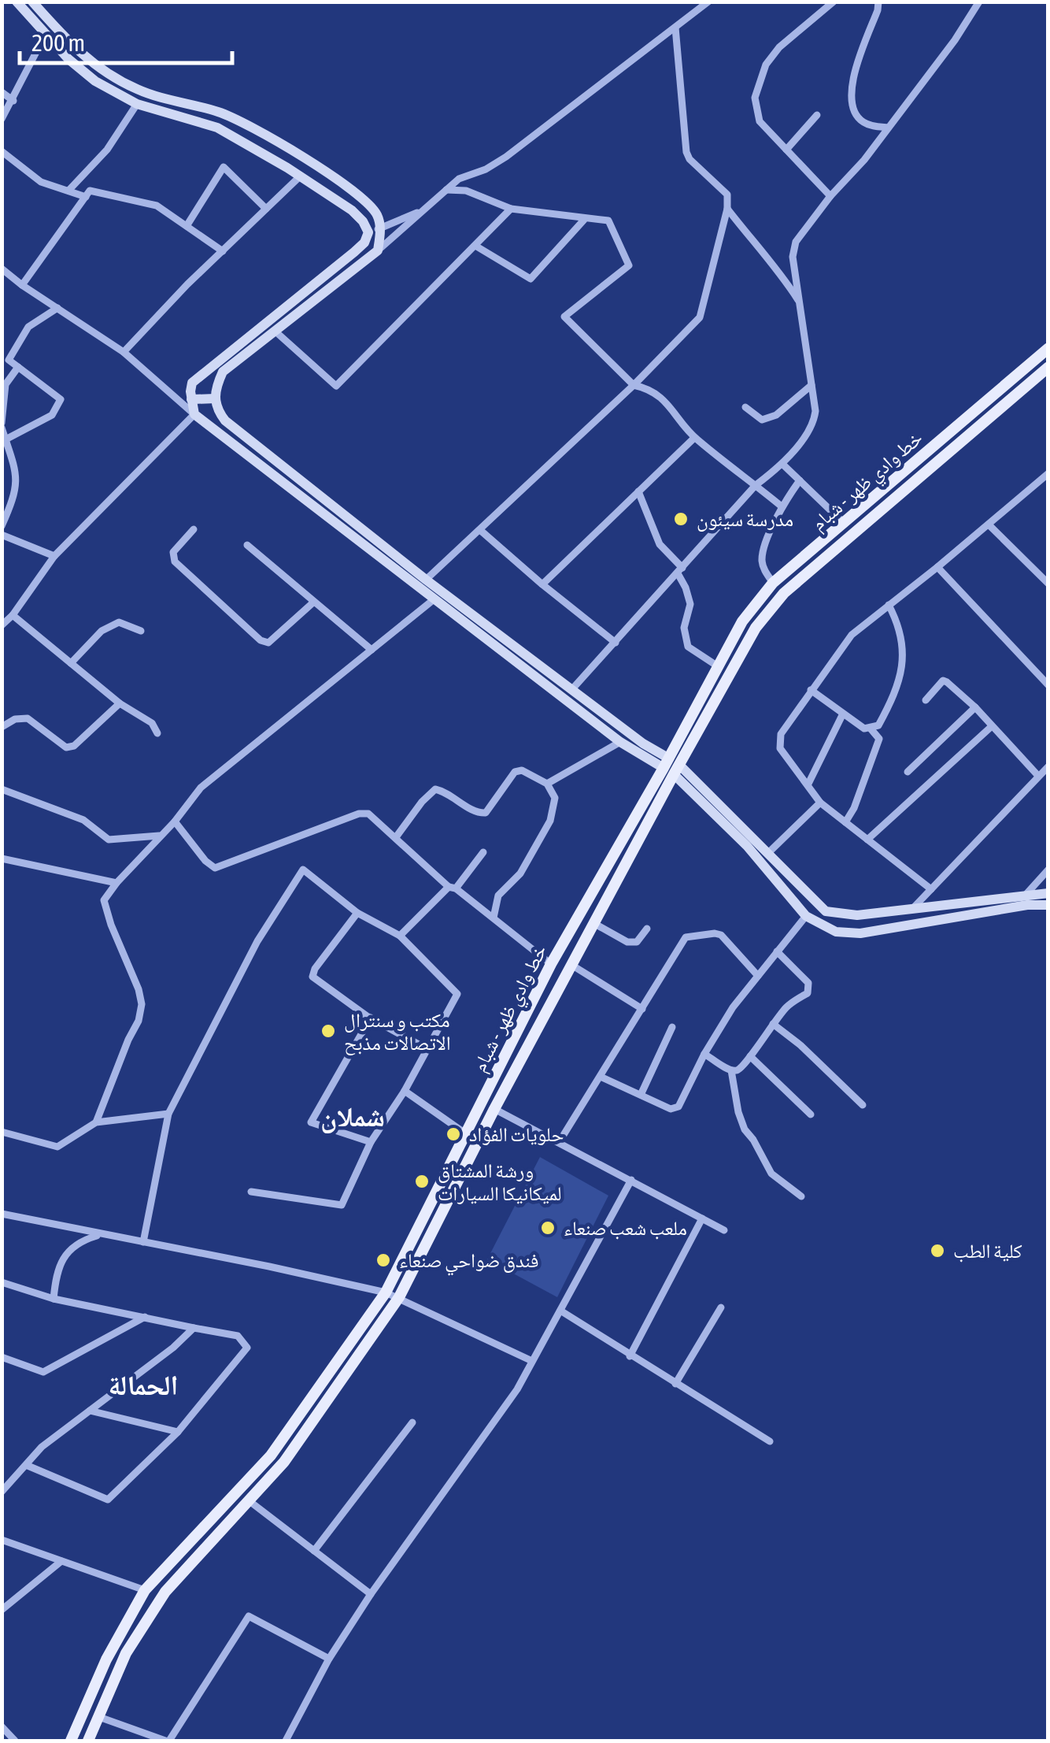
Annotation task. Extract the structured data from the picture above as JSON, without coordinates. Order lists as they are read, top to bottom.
{
  "streets": {
    "main road": ["خط وادي ظهر - شبام"]
  },
  "districts": ["شملان", "الحمالة"],
  "places": [
    "مدرسة سيئون",
    "مكتب و سنترال الاتصالات مذبح",
    "حلويات الفؤاد",
    "ورشة المشتاق لميكانيكا السيارات",
    "ملعب شعب صنعاء",
    "كلية الطب",
    "فندق ضواحي صنعاء"
  ],
  "scale_bar": "200 m"
}
